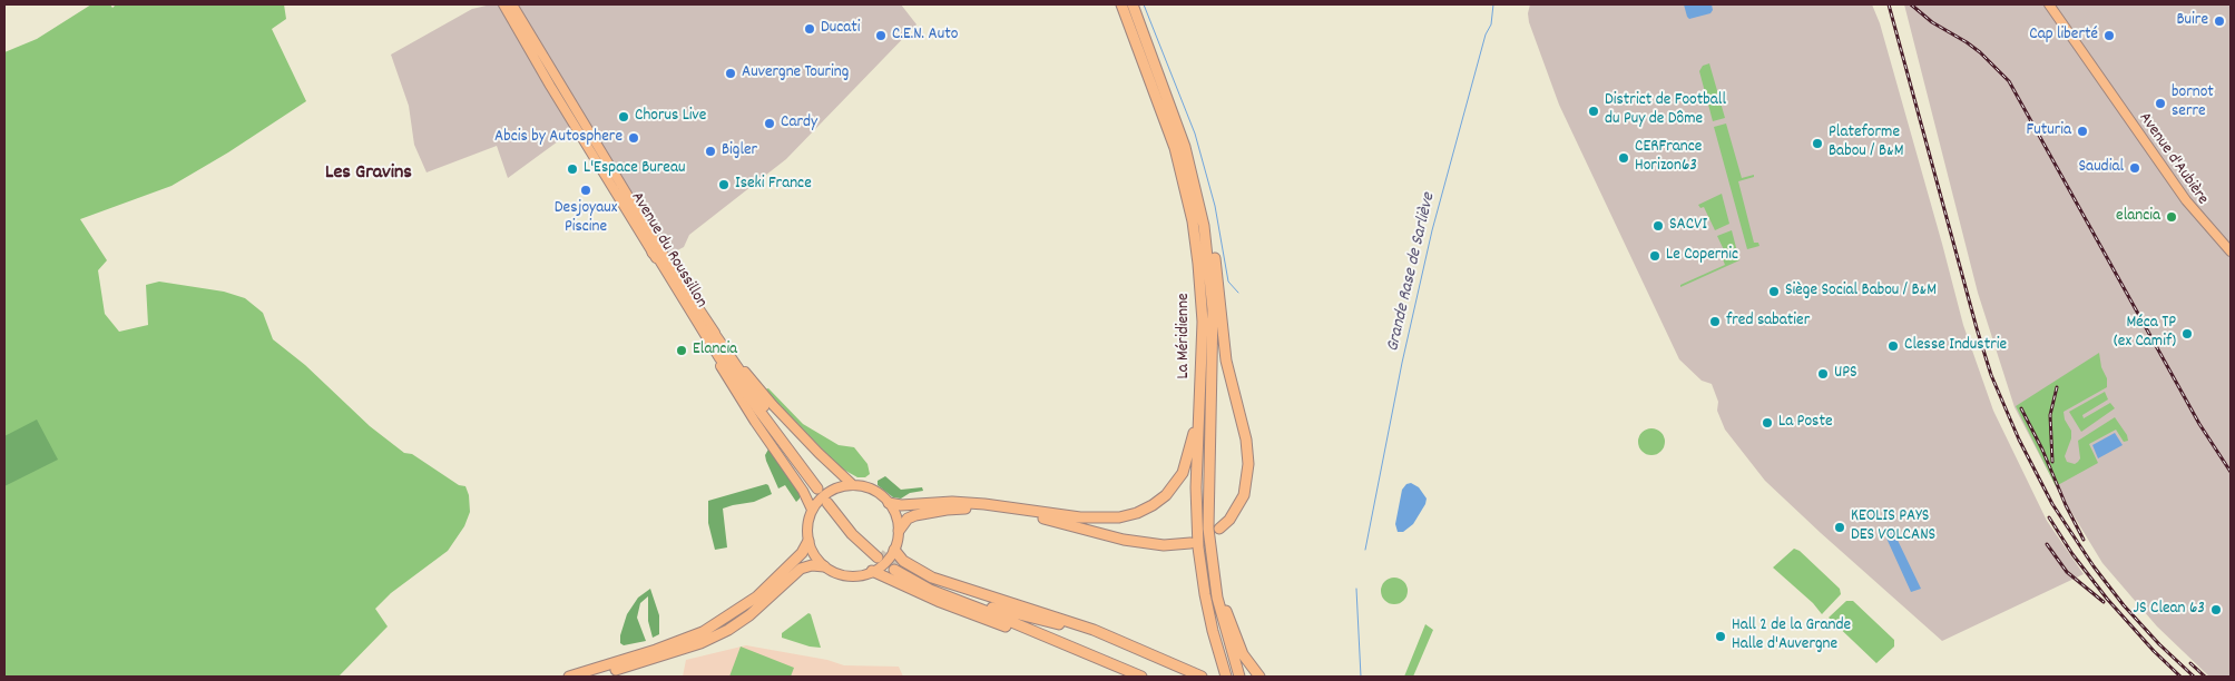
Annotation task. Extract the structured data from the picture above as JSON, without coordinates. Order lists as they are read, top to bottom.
{
  "streets": {
    "highway": ["La Méridienne"],
    "main road": ["Avenue d'Aubière", "Avenue du Roussillon"]
  },
  "districts": ["Les Gravins"],
  "water": ["Grande Rase de Sarliève"],
  "places": [
    "Buire",
    "Ducati",
    "C.E.N. Auto",
    "Cap liberté",
    "Auvergne Touring",
    "bornot serre",
    "District de Football du Puy de Dôme",
    "Chorus Live",
    "Cardy",
    "Futuria",
    "Abcis by Autosphere",
    "Plateforme Babou / B&M",
    "Bigler",
    "CERFrance Horizon63",
    "Saudial",
    "L'Espace Bureau",
    "Iseki France",
    "Desjoyaux Piscine",
    "elancia",
    "SACVI",
    "Le Copernic",
    "Siège Social Babou / B&M",
    "fred sabatier",
    "Méca TP (ex Camif)",
    "Clesse Industrie",
    "Elancia",
    "UPS",
    "La Poste",
    "KEOLIS PAYS DES VOLCANS",
    "JS Clean 63",
    "Hall 2 de la Grande Halle d'Auvergne"
  ]
}
